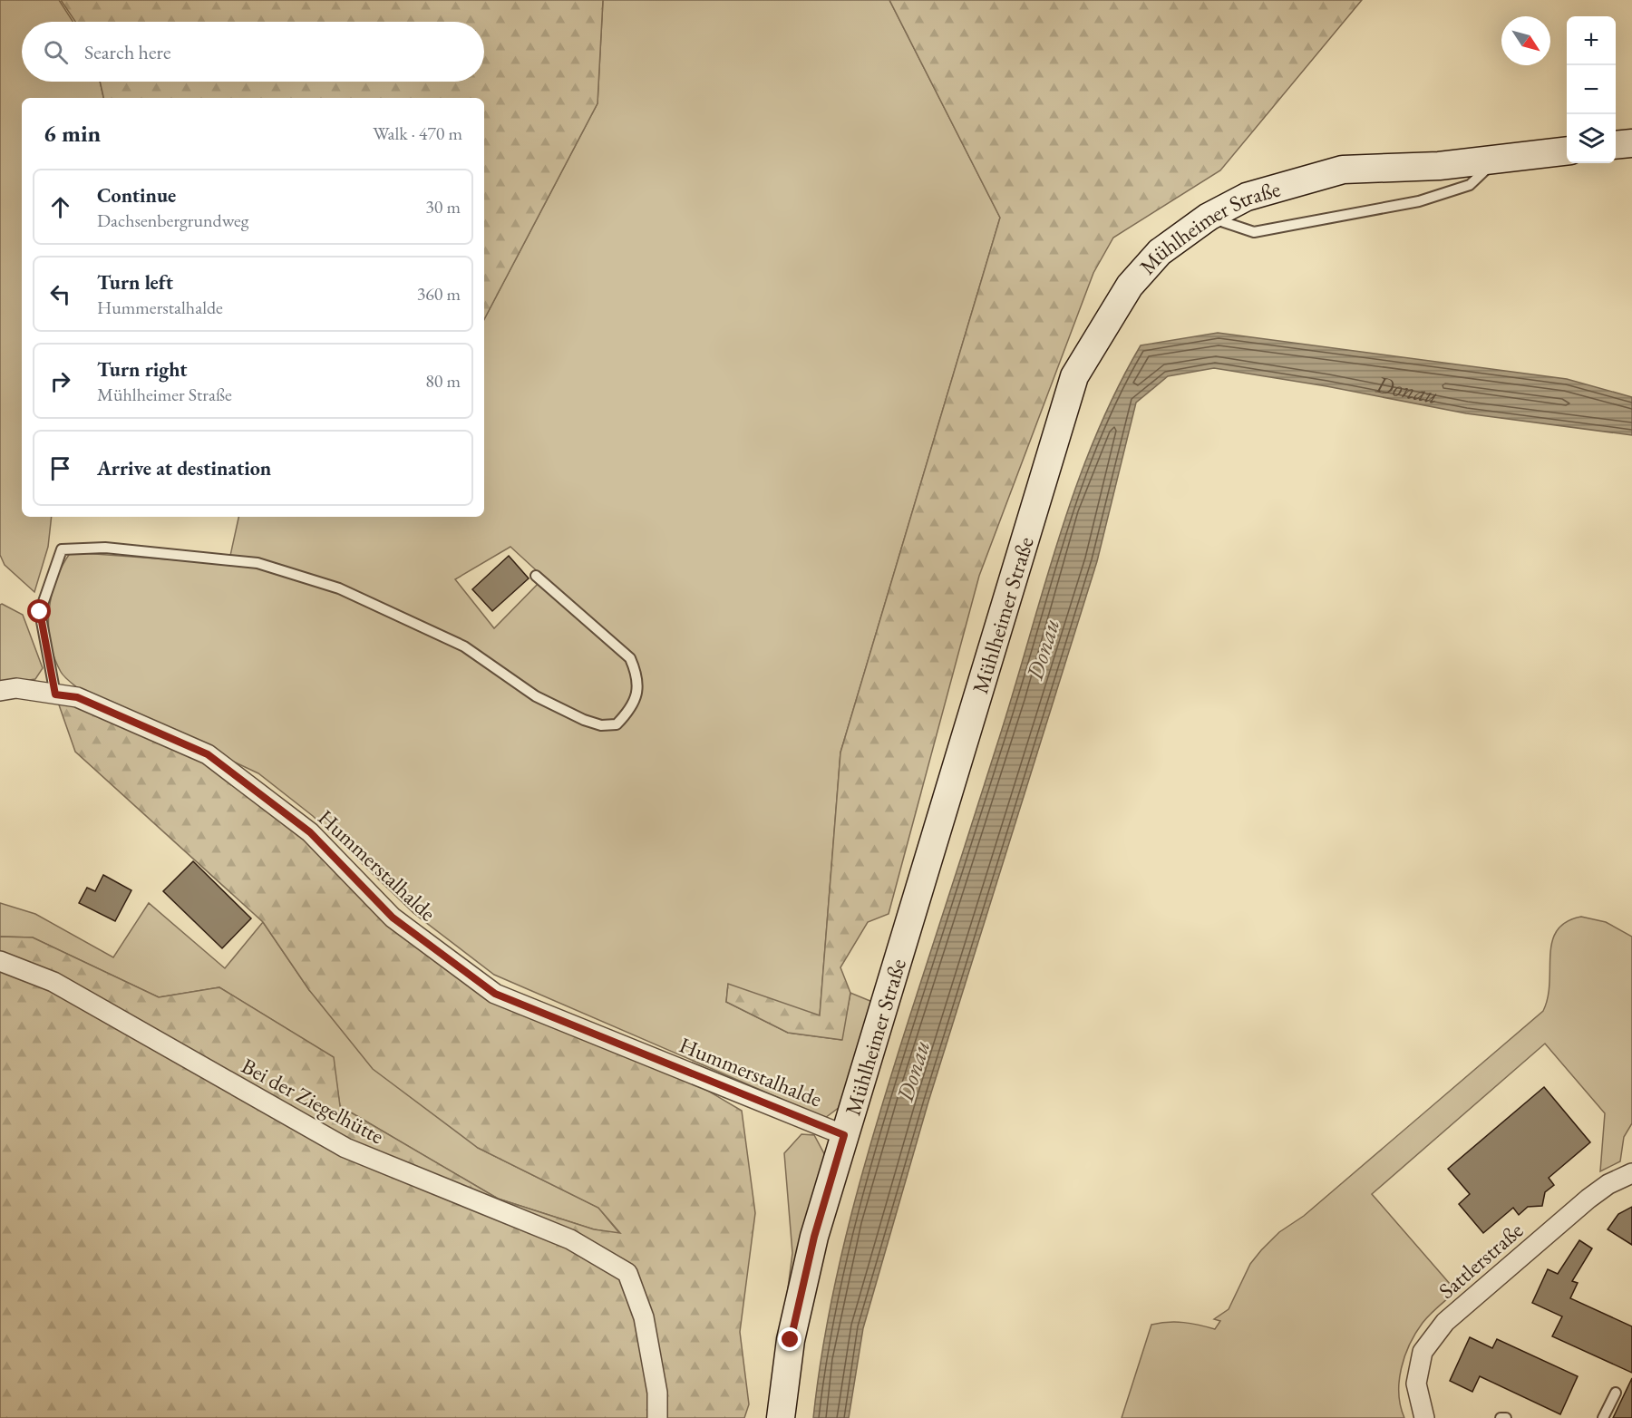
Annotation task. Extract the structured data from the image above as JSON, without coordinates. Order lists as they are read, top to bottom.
{
  "streets": {
    "main road": ["Mühlheimer Straße"],
    "street": ["Hummerstalhalde", "Bei der Ziegelhütte", "Sattlerstraße"]
  },
  "crossings": [
    ["Mühlheimer Straße", "Hummerstalhalde"]
  ],
  "water": ["Donau"],
  "north": "bottom right",
  "page": {
    "map_buttons": ["+", "−"],
    "search": "Search here",
    "heading": ["6 min", "Walk · 470 m"],
    "list": [
      ["Continue", "Dachsenbergrundweg", "30 m"],
      ["Turn left", "Hummerstalhalde", "360 m"],
      ["Turn right", "Mühlheimer Straße", "80 m"],
      "Arrive at destination"
    ]
  }
}
